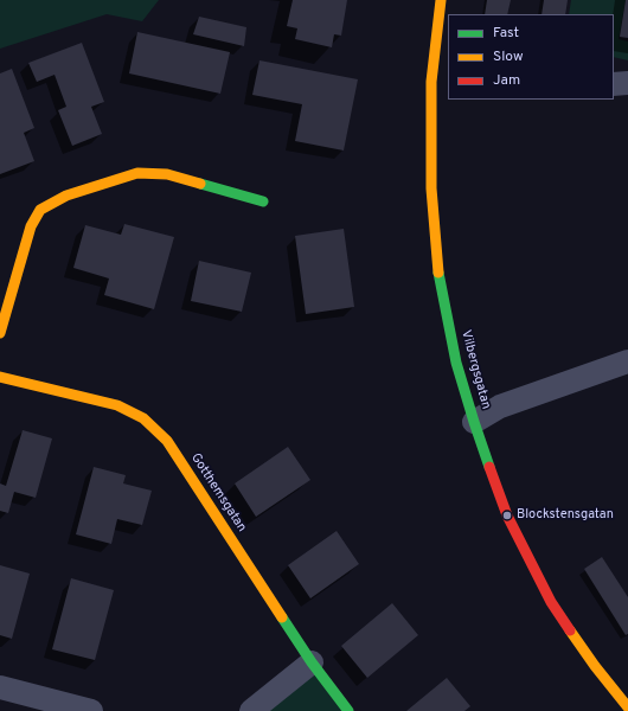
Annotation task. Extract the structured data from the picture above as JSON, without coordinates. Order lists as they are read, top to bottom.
{
  "streets": {
    "street": ["Vilbergsgatan", "Gotthemsgatan"]
  },
  "places": ["Blockstensgatan"],
  "legend": ["Fast", "Slow", "Jam"]
}
